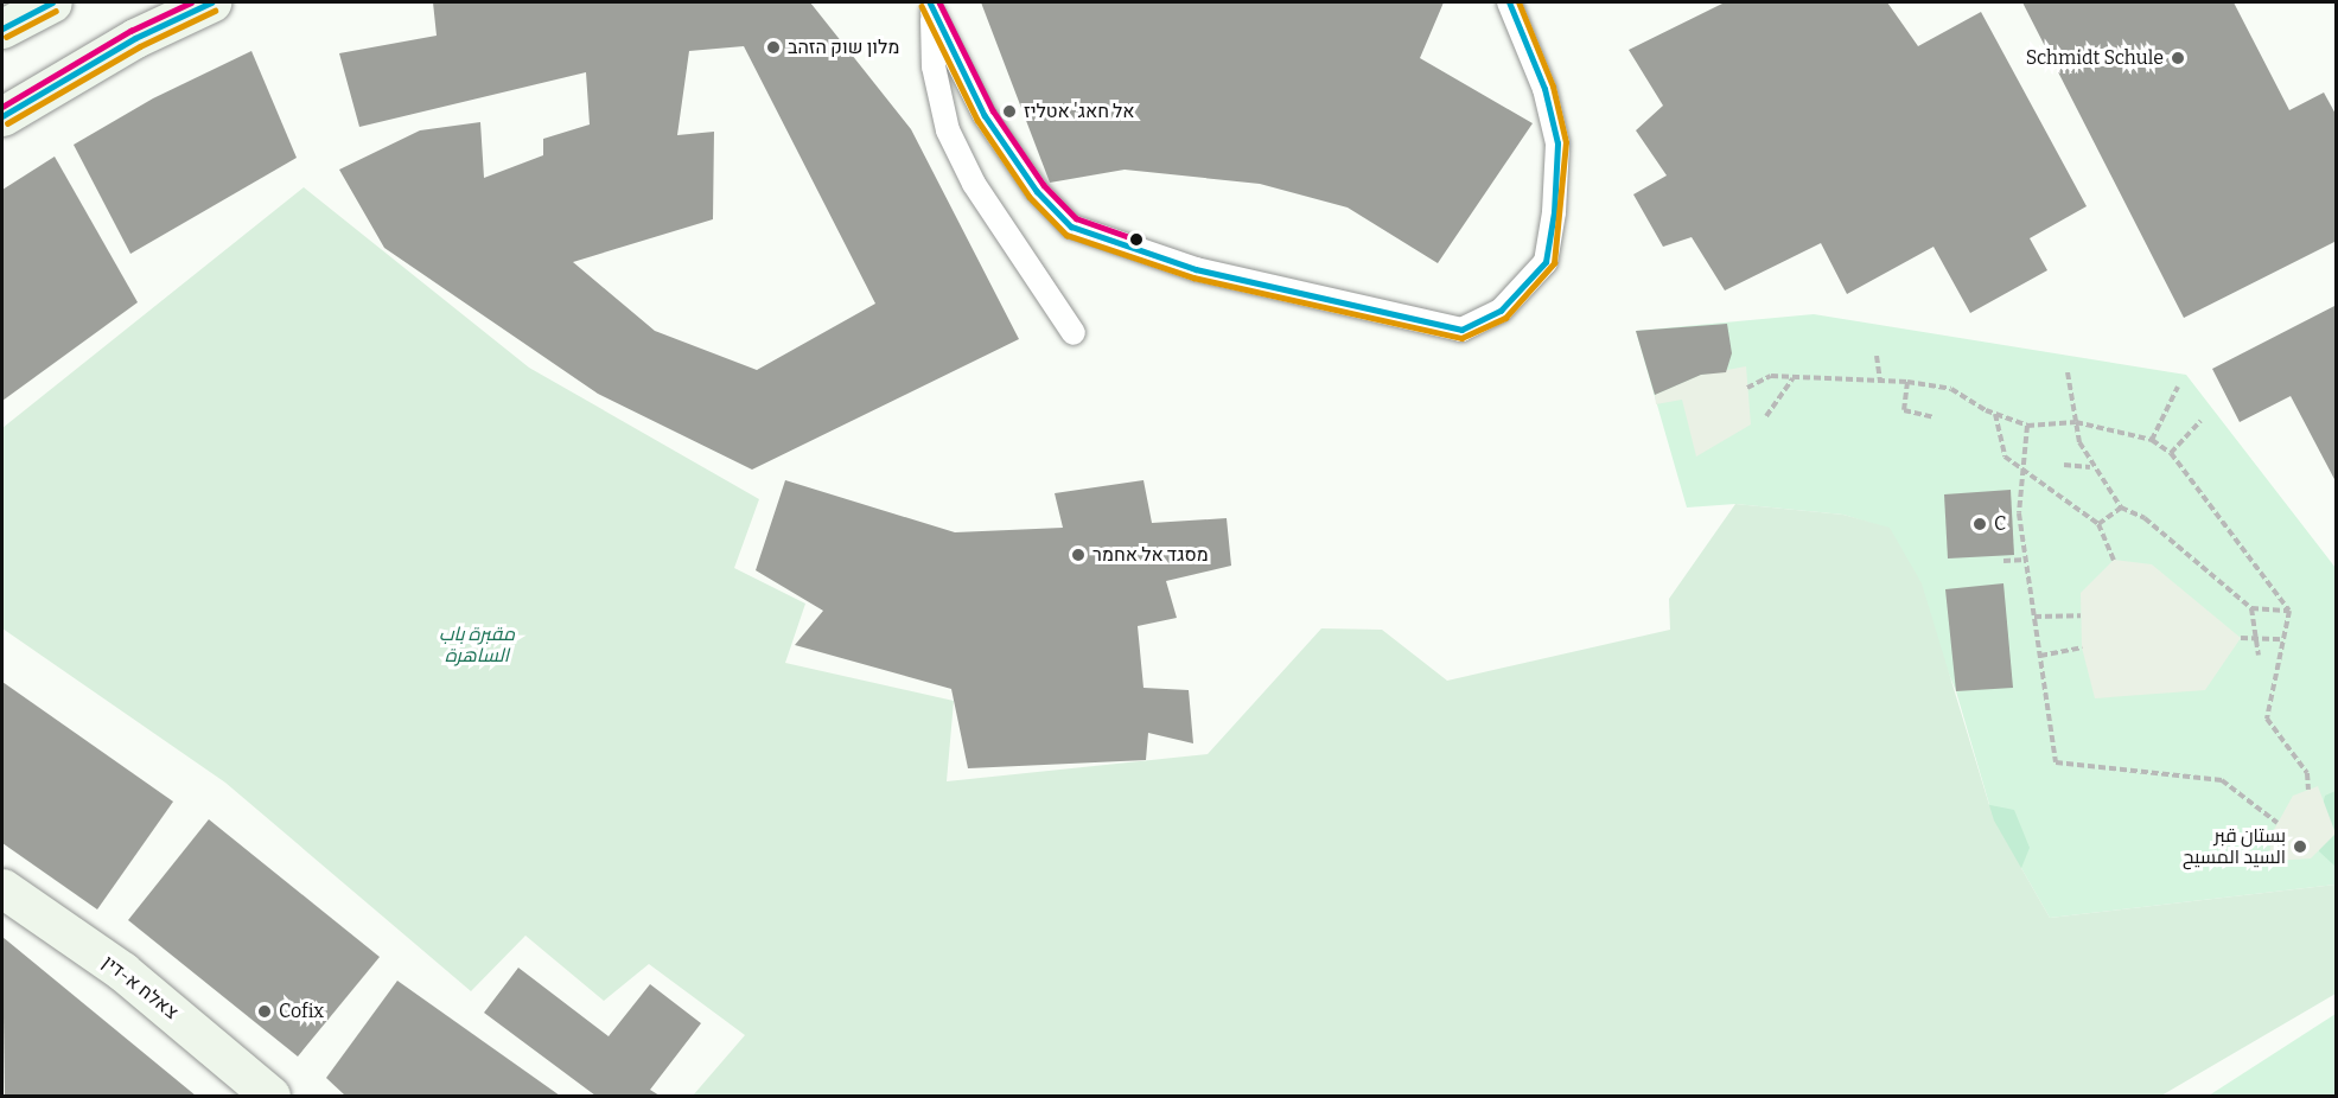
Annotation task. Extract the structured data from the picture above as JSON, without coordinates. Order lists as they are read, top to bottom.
{
  "streets": {
    "street": ["צאלח א-דין"]
  },
  "parks": ["مقبرة باب الساهرة"],
  "places": [
    "מלון שוק הזהב",
    "Schmidt Schule",
    "אל חאג' אטליז",
    "C",
    "מסגד אל אחמר",
    "بستان قبر السيد المسيح",
    "Cofix"
  ]
}
